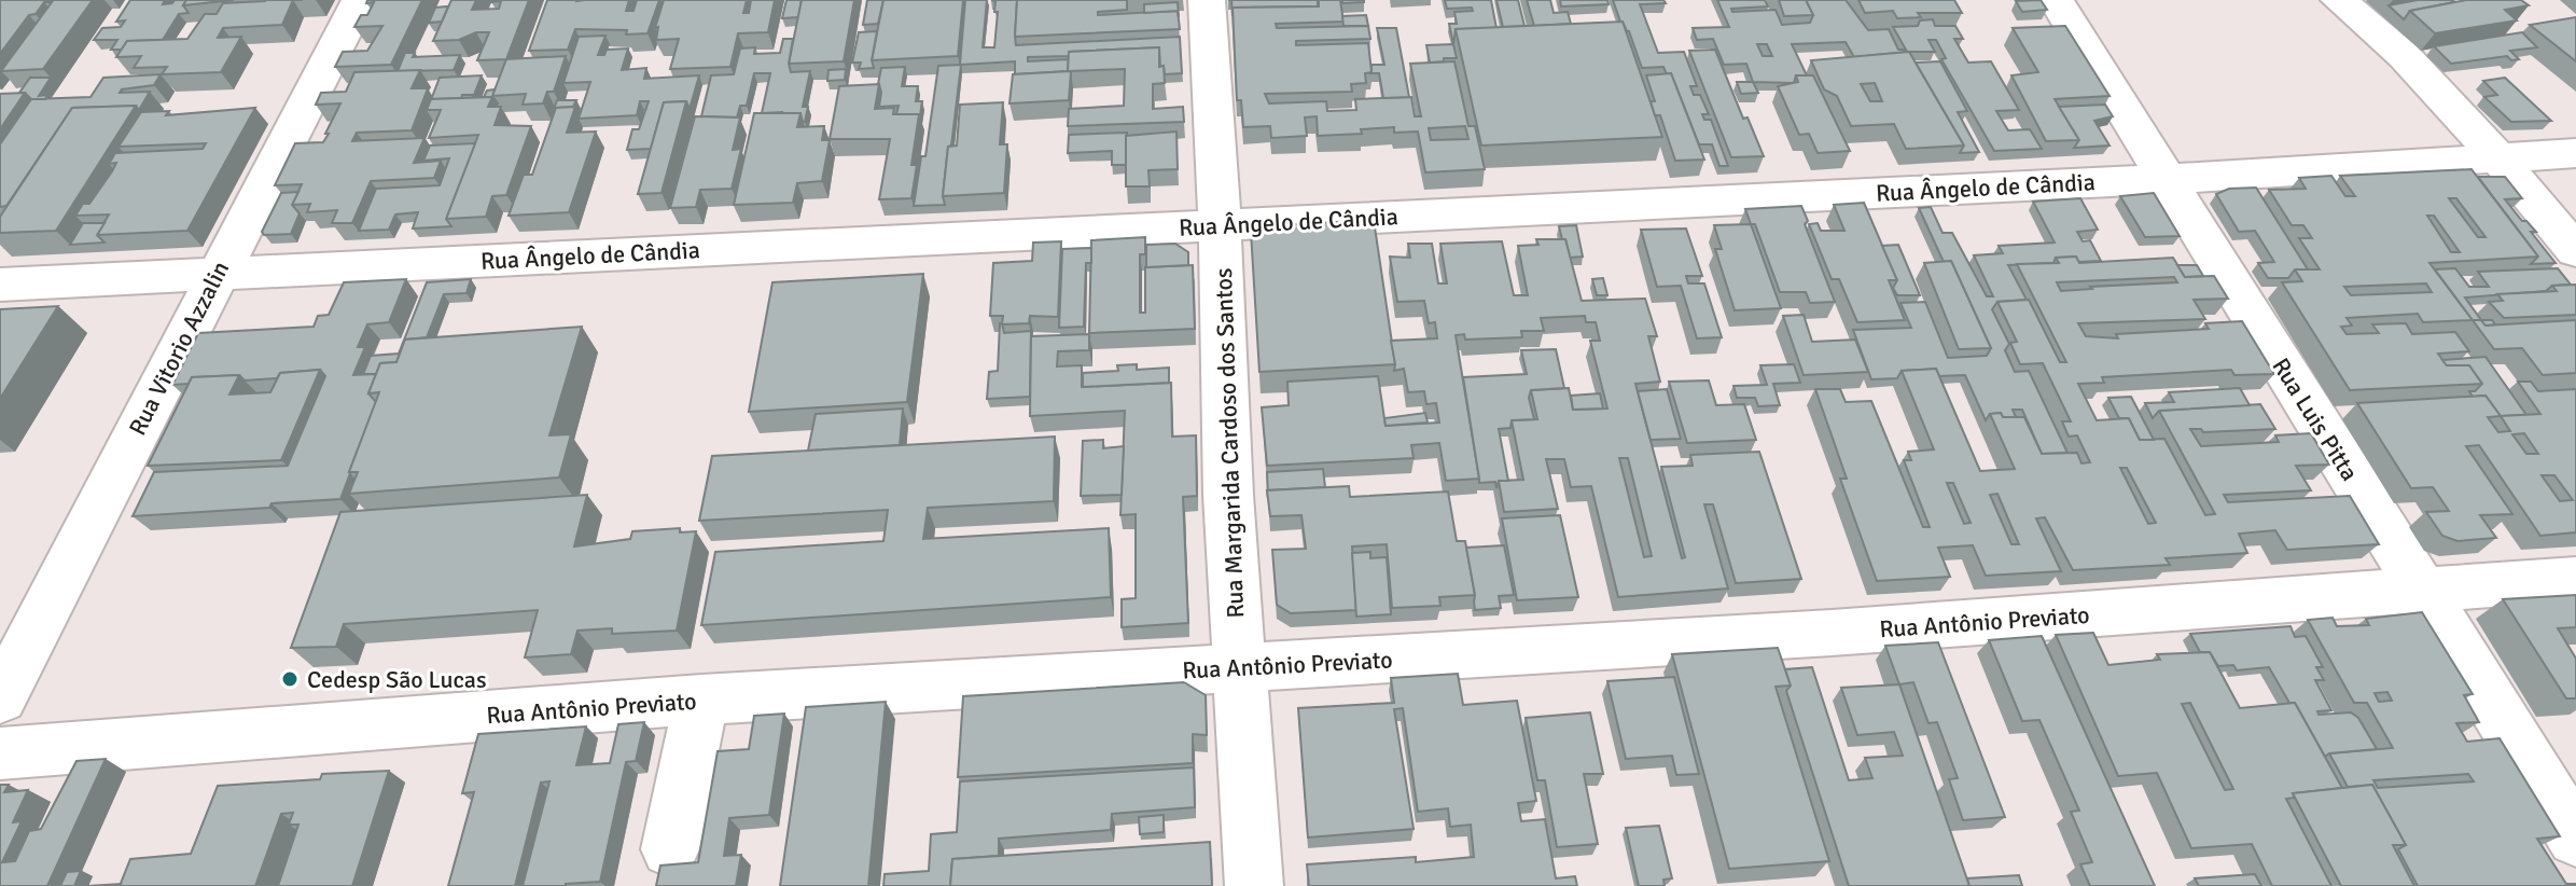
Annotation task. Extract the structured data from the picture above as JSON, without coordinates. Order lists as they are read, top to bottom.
{
  "streets": {
    "street": [
      "Rua Ângelo de Cândia",
      "Rua Vitorio Azzalin",
      "Rua Luis Pitta",
      "Rua Margarida Cardoso dos Santos",
      "Rua Antônio Previato"
    ]
  },
  "crossings": [
    ["Rua Ângelo de Cândia", "Rua Vitorio Azzalin"],
    ["Rua Ângelo de Cândia", "Rua Luis Pitta"],
    ["Rua Ângelo de Cândia", "Rua Margarida Cardoso dos Santos"],
    ["Rua Luis Pitta", "Rua Antônio Previato"],
    ["Rua Margarida Cardoso dos Santos", "Rua Antônio Previato"]
  ],
  "places": ["Cedesp São Lucas"]
}
